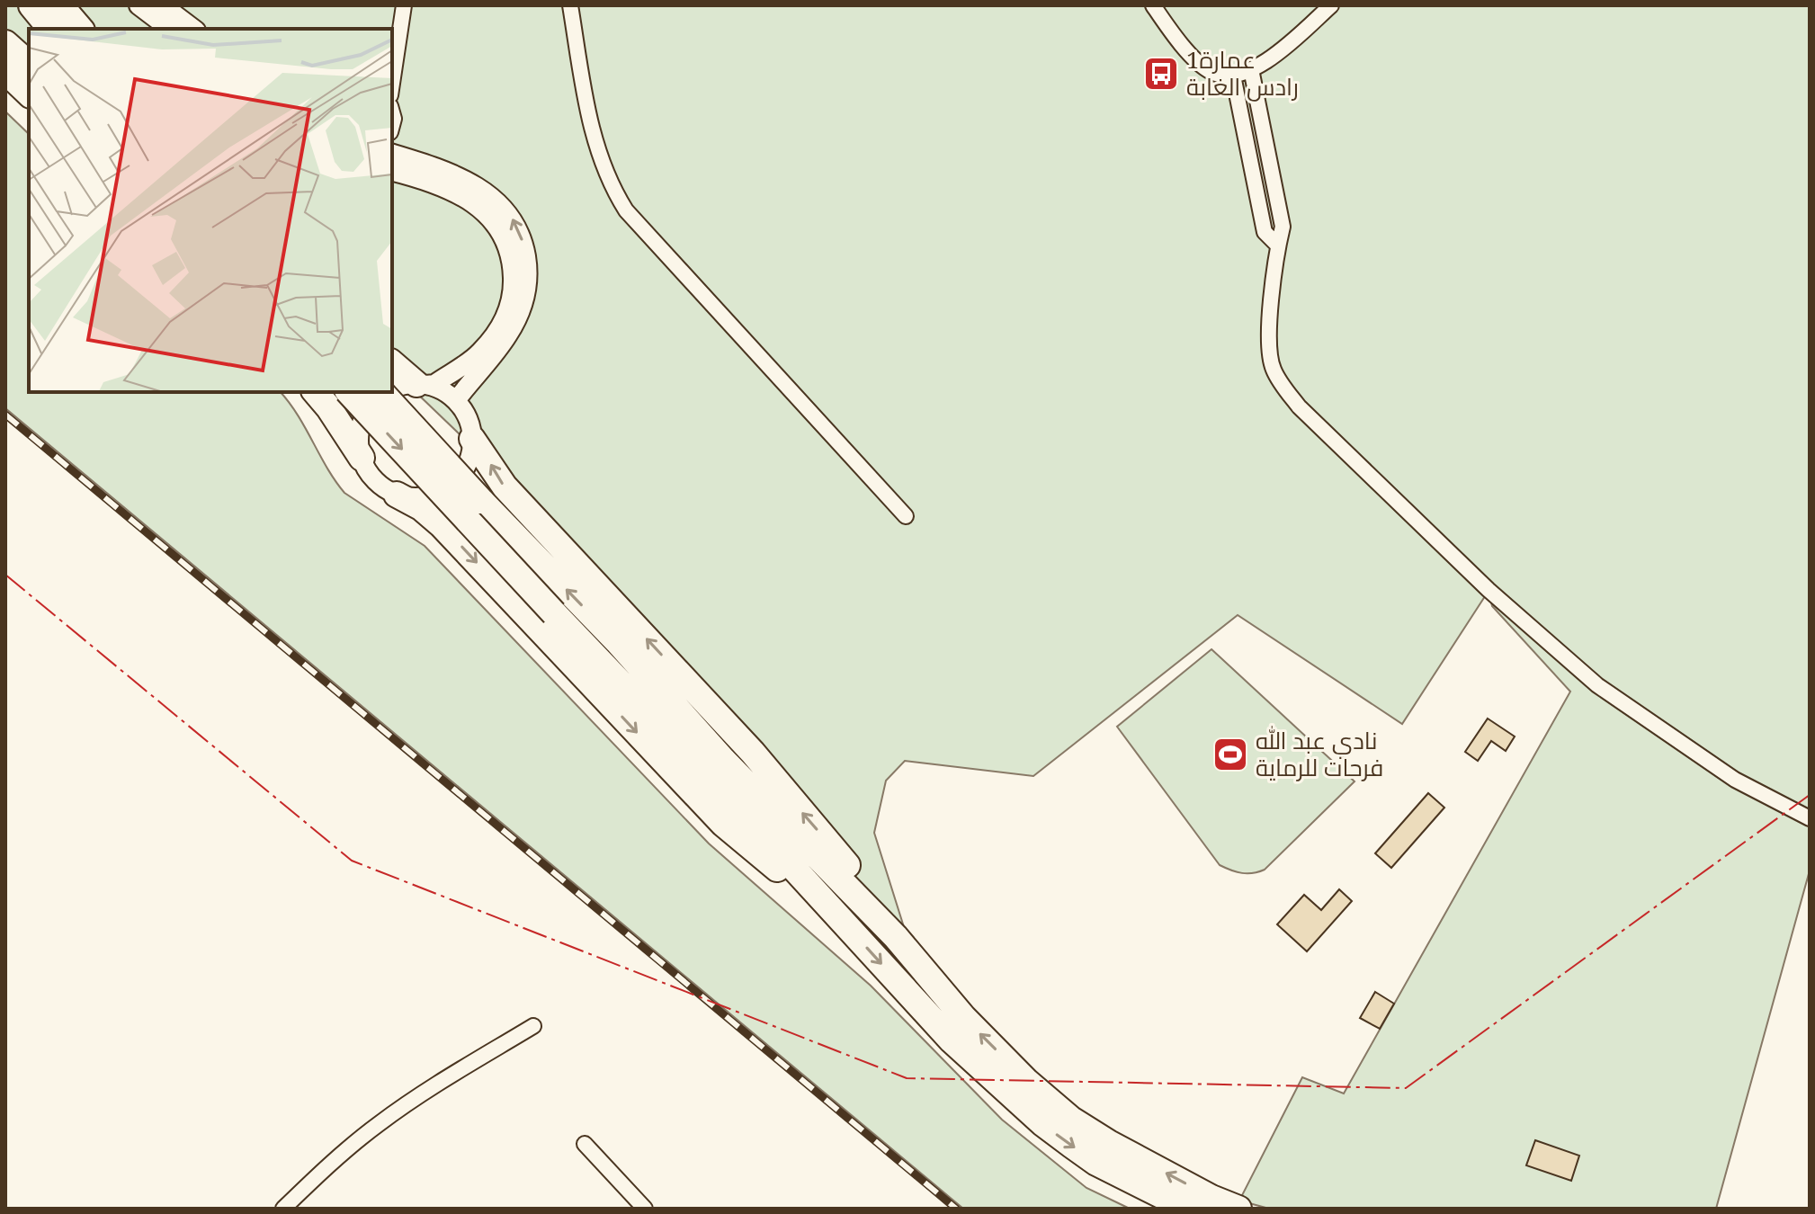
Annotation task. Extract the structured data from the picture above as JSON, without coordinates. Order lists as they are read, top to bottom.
{
  "places": {
    "bus stop": ["1عمارة رادس الغابة"],
    "sports": ["نادي عبد الله فرحات للرماية"]
  }
}
